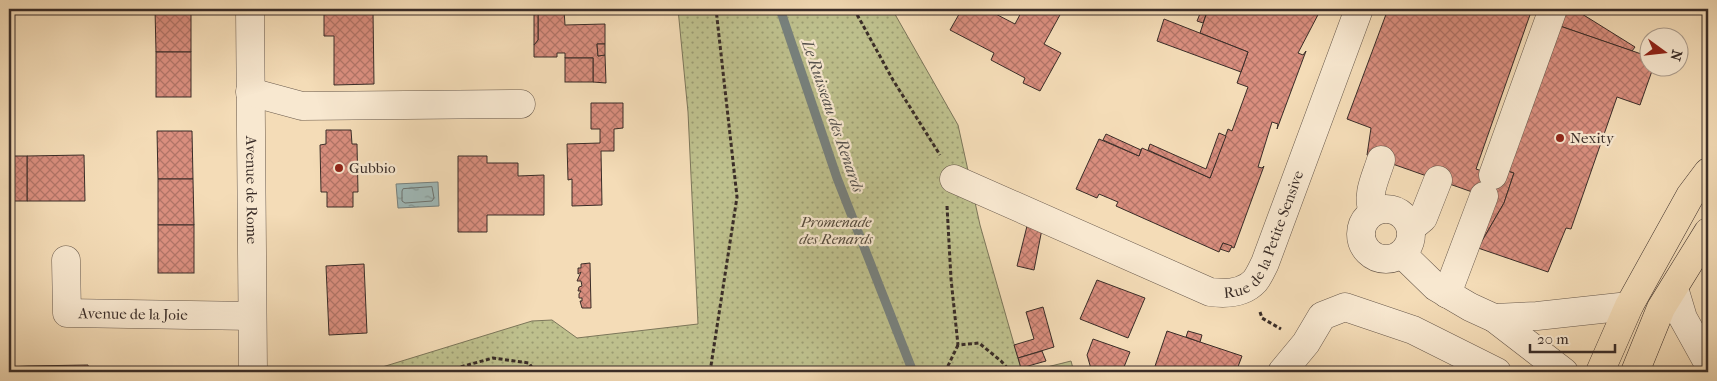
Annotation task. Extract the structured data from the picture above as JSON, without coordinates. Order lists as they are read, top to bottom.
{
  "streets": {
    "street": ["Avenue de Rome", "Rue de la Petite Sensive", "Avenue de la Joie"]
  },
  "crossings": [
    ["Avenue de Rome", "Avenue de la Joie"]
  ],
  "water": ["Le Ruisseau des Renards"],
  "parks": ["Promenade des Renards"],
  "places": ["Nexity", "Gubbio"],
  "scale_bar": "20 m",
  "north": "right"
}
